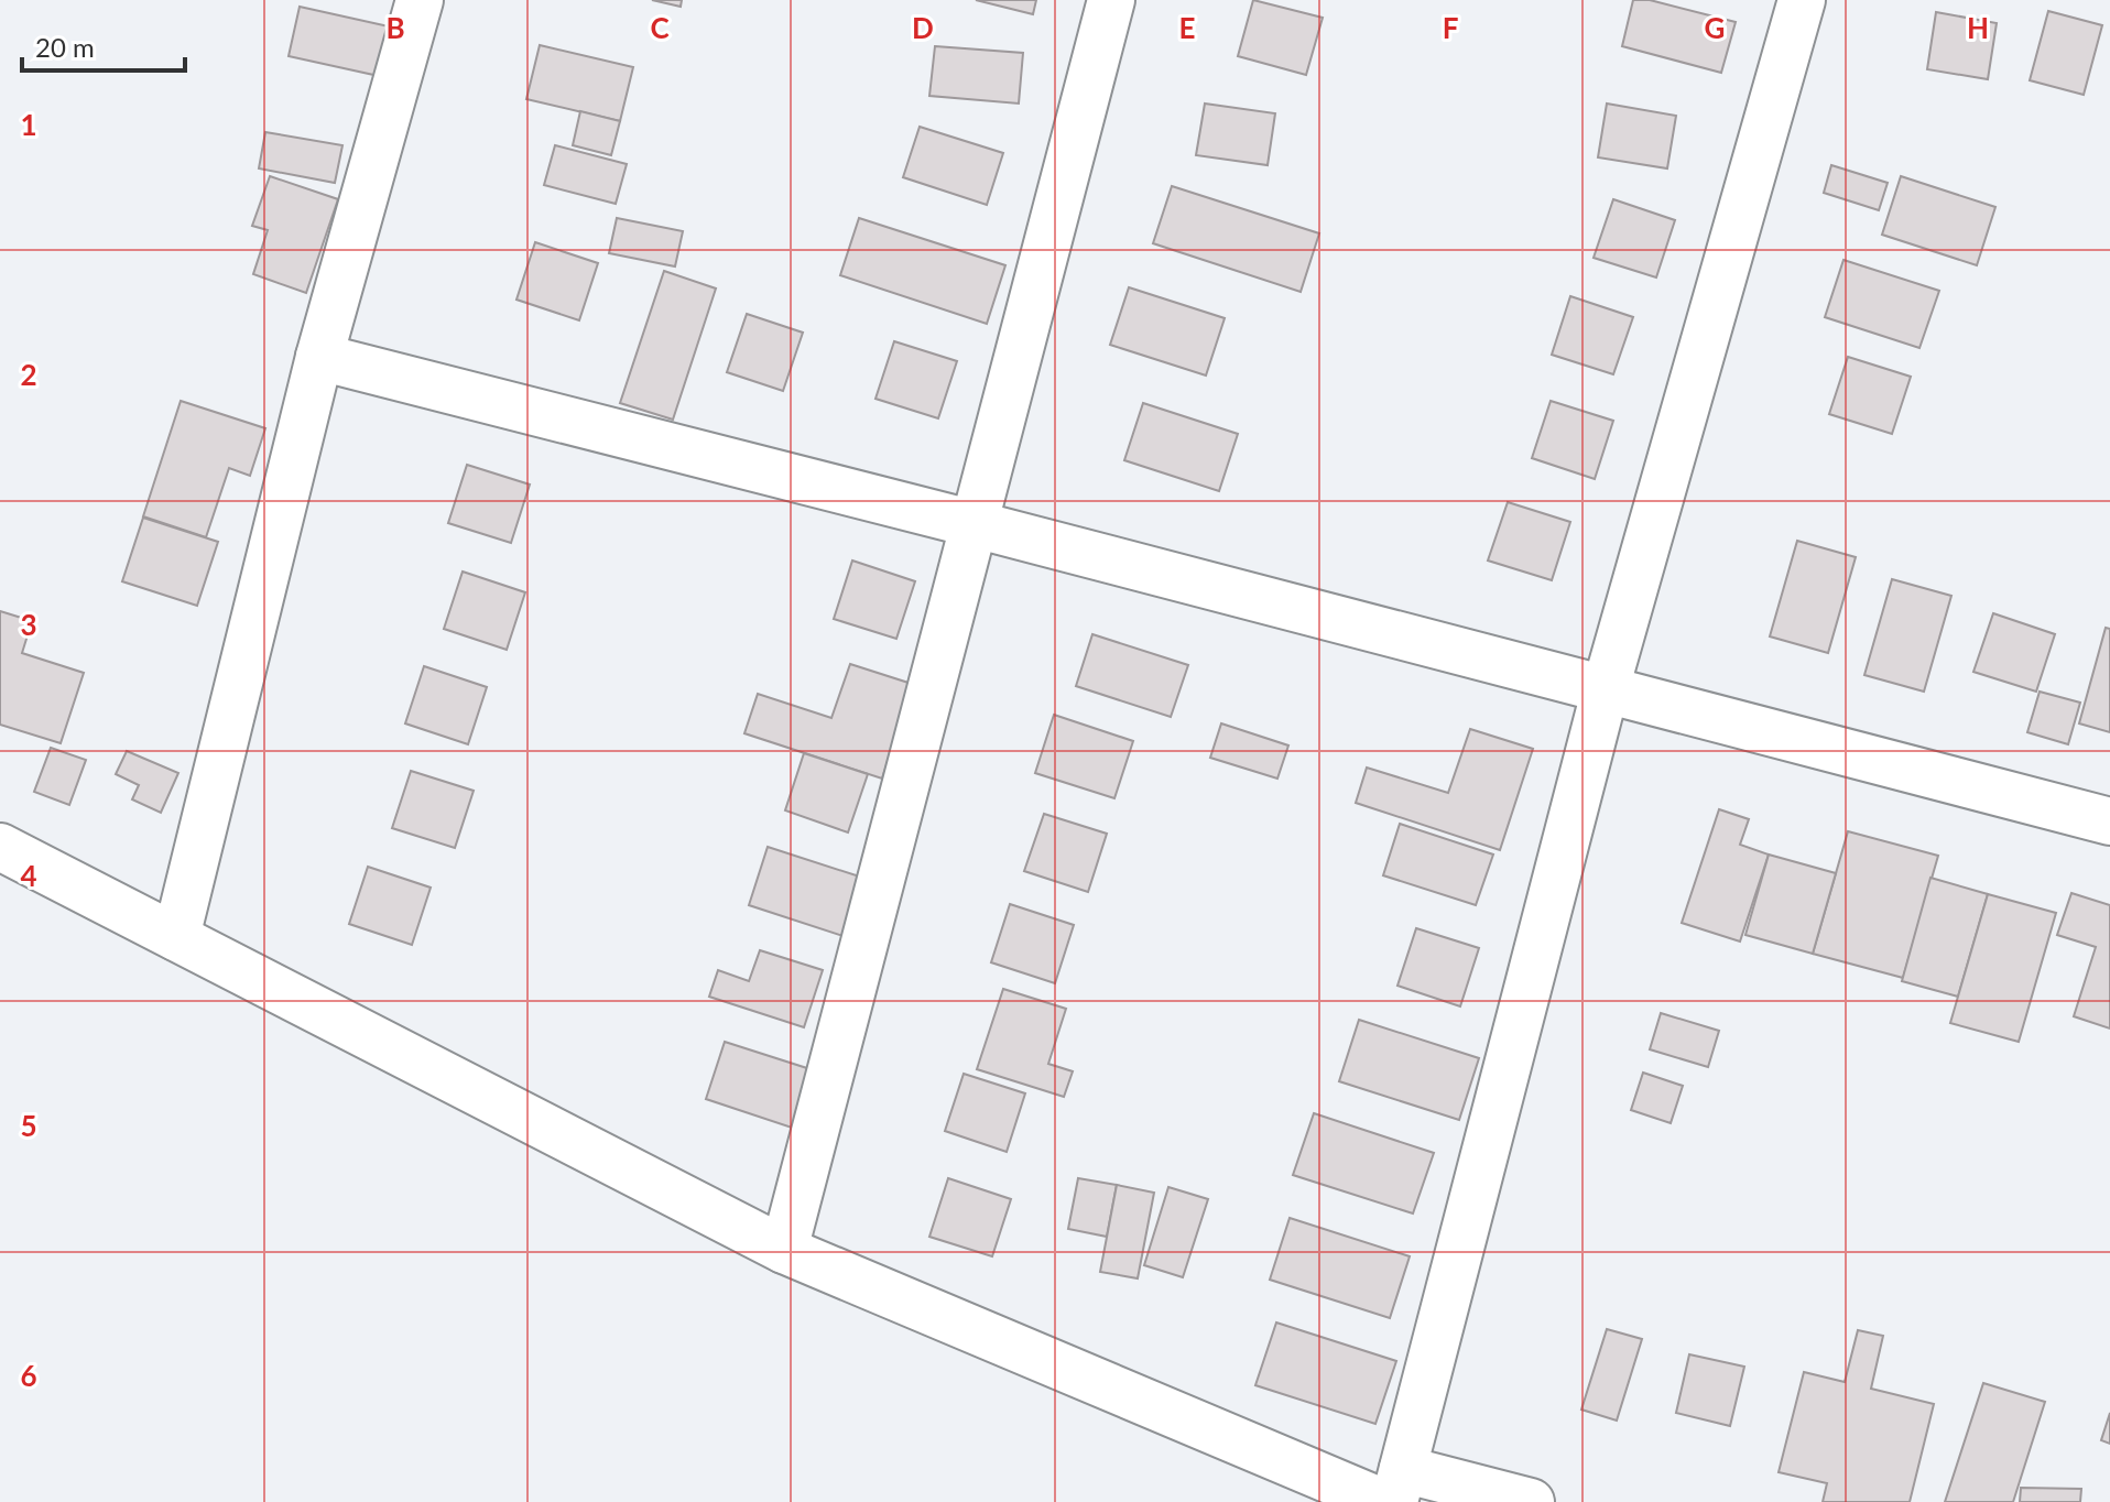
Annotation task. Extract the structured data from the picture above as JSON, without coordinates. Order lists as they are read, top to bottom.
{
  "scale_bar": "20 m",
  "grid": {
    "columns": [
      "B",
      "C",
      "D",
      "E",
      "F",
      "G",
      "H"
    ],
    "rows": [
      "1",
      "2",
      "3",
      "4",
      "5",
      "6"
    ]
  }
}
